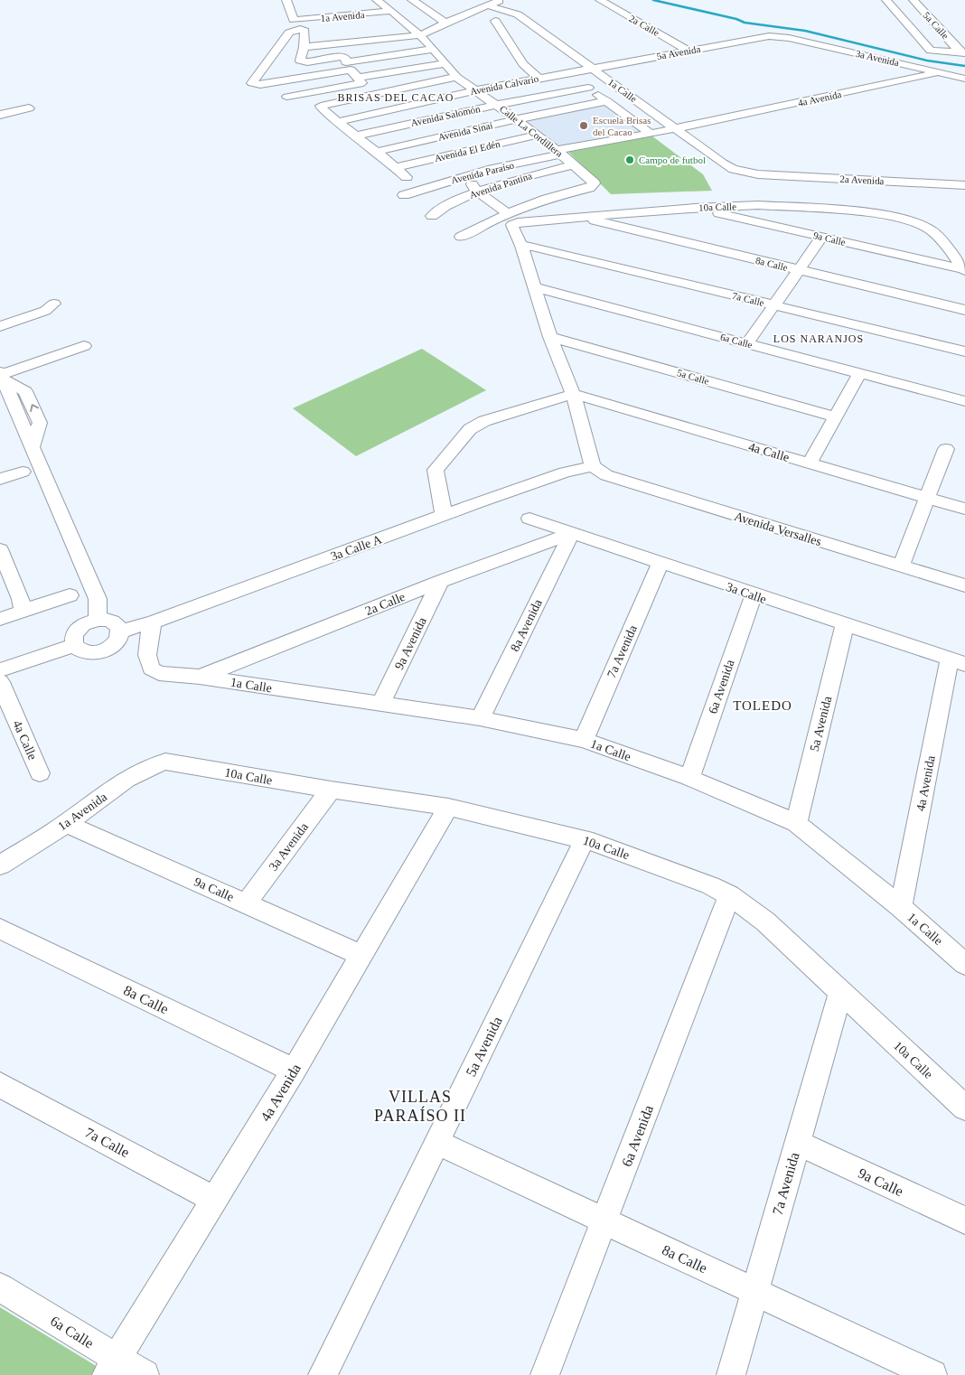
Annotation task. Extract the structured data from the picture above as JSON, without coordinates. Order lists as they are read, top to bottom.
{
  "streets": {
    "street": [
      "1a Avenida",
      "2a Calle",
      "5a Calle",
      "5a Avenida",
      "3a Avenida",
      "Avenida Calvario",
      "1a Calle",
      "4a Avenida",
      "Avenida Salomón",
      "Avenida Sinaí",
      "Calle La Cordillera",
      "Avenida El Edén",
      "Avenida Paraíso",
      "2a Avenida",
      "Avenida Pantina",
      "10a Calle",
      "9a Calle",
      "8a Calle",
      "7a Calle",
      "6a Calle",
      "4a Calle",
      "Avenida Versalles",
      "3a Calle A",
      "3a Calle",
      "8a Avenida",
      "9a Avenida",
      "7a Avenida",
      "6a Avenida"
    ]
  },
  "crossings": [
    ["1a Avenida", "Calle La Cordillera"],
    ["1a Avenida", "10a Calle"],
    ["1a Avenida", "9a Calle"],
    ["2a Calle", "5a Avenida"],
    ["2a Calle", "1a Calle"],
    ["2a Calle", "3a Calle"],
    ["2a Calle", "8a Avenida"],
    ["2a Calle", "9a Avenida"],
    ["5a Avenida", "3a Avenida"],
    ["5a Avenida", "Avenida Calvario"],
    ["5a Avenida", "1a Calle"],
    ["5a Avenida", "10a Calle"],
    ["5a Avenida", "8a Calle"],
    ["5a Avenida", "3a Calle"],
    ["3a Avenida", "4a Avenida"],
    ["3a Avenida", "10a Calle"],
    ["3a Avenida", "9a Calle"],
    ["Avenida Calvario", "1a Calle"],
    ["Avenida Calvario", "Calle La Cordillera"],
    ["1a Calle", "4a Avenida"],
    ["1a Calle", "Avenida Paraíso"],
    ["1a Calle", "2a Avenida"],
    ["1a Calle", "3a Calle A"],
    ["1a Calle", "8a Avenida"],
    ["1a Calle", "9a Avenida"],
    ["1a Calle", "7a Avenida"],
    ["1a Calle", "6a Avenida"],
    ["4a Avenida", "Avenida Paraíso"],
    ["4a Avenida", "10a Calle"],
    ["4a Avenida", "9a Calle"],
    ["4a Avenida", "8a Calle"],
    ["4a Avenida", "7a Calle"],
    ["4a Avenida", "6a Calle"],
    ["4a Avenida", "3a Calle"],
    ["Avenida Salomón", "Calle La Cordillera"],
    ["Avenida Sinaí", "Calle La Cordillera"],
    ["Calle La Cordillera", "Avenida El Edén"],
    ["Calle La Cordillera", "Avenida Paraíso"],
    ["Calle La Cordillera", "Avenida Pantina"],
    ["Calle La Cordillera", "10a Calle"],
    ["10a Calle", "9a Calle"],
    ["10a Calle", "8a Calle"],
    ["10a Calle", "7a Avenida"],
    ["10a Calle", "6a Avenida"],
    ["9a Calle", "7a Avenida"],
    ["8a Calle", "7a Avenida"],
    ["8a Calle", "6a Avenida"],
    ["Avenida Versalles", "3a Calle A"],
    ["3a Calle", "8a Avenida"],
    ["3a Calle", "7a Avenida"],
    ["3a Calle", "6a Avenida"]
  ],
  "districts": [
    "BRISAS DEL CACAO",
    "LOS NARANJOS",
    "TOLEDO",
    "VILLAS PARAÍSO II"
  ],
  "places": ["Escuela Brisas del Cacao", "Campo de futbol"]
}
